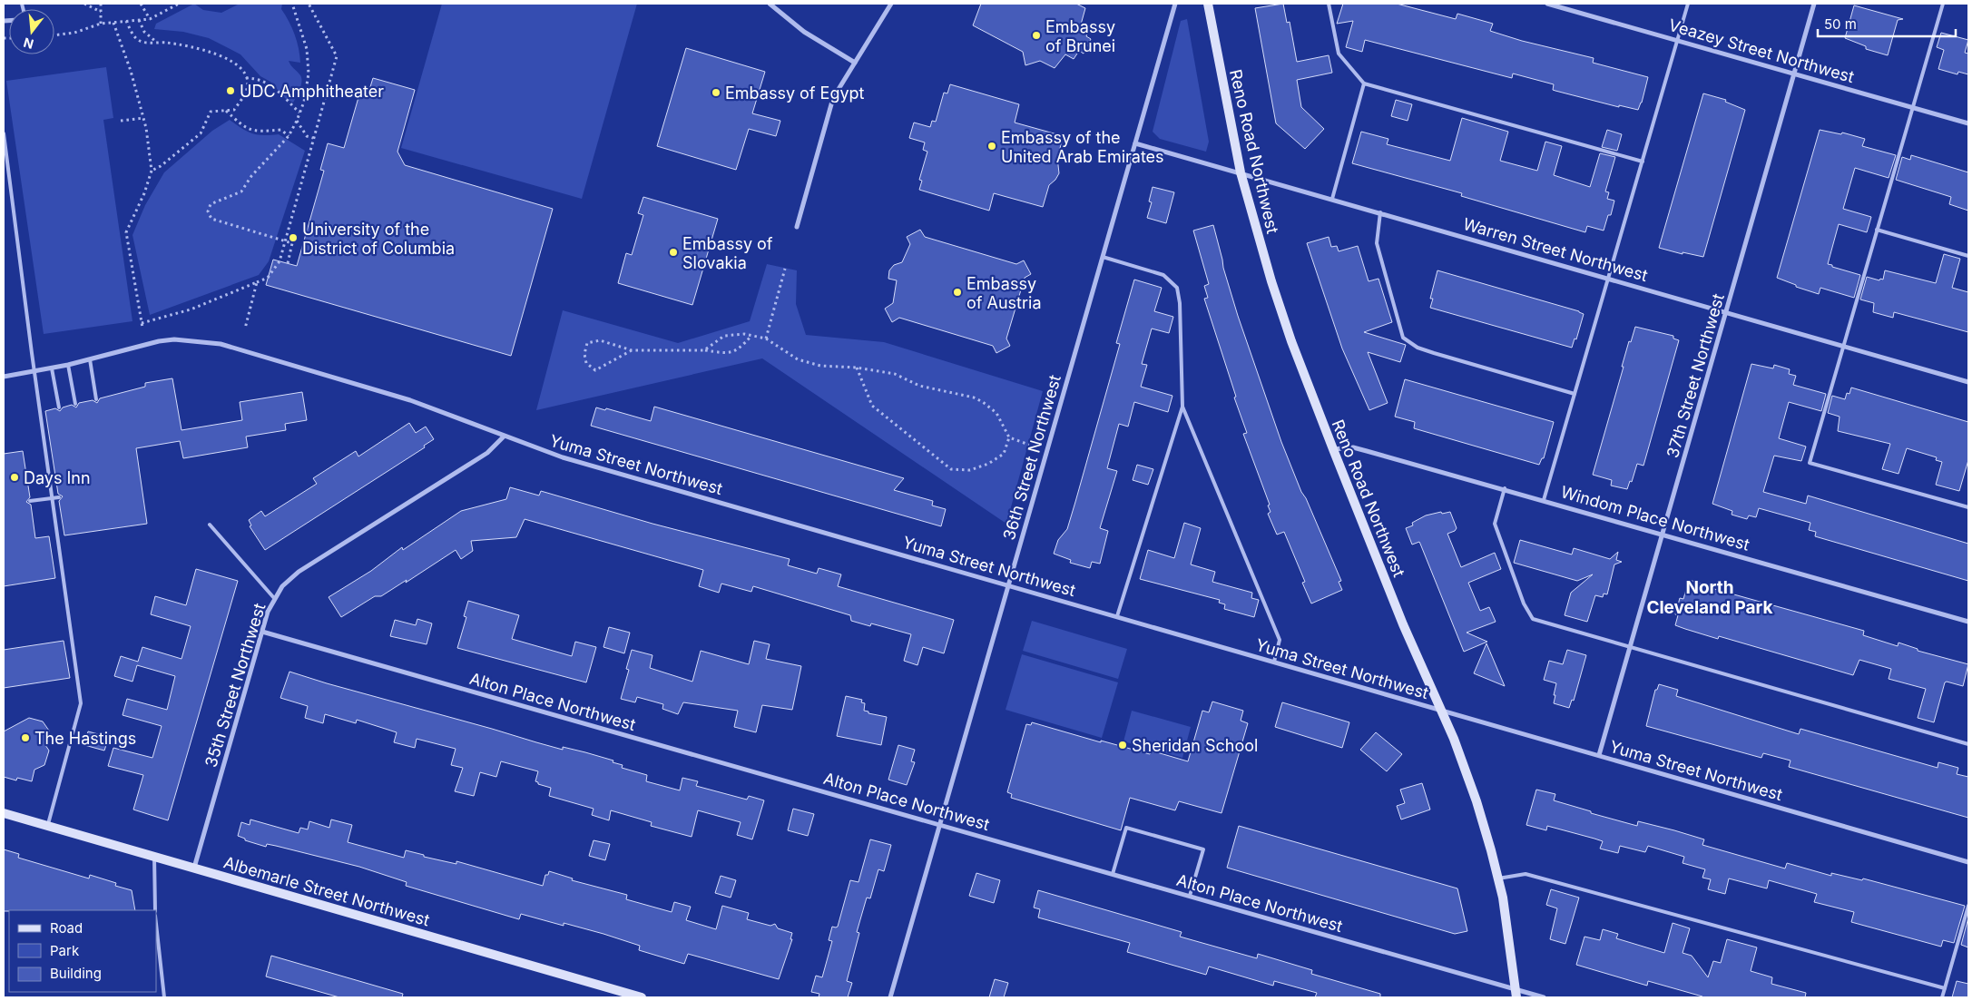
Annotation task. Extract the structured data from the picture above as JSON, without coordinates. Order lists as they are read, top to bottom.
{
  "streets": {
    "main road": ["Reno Road Northwest", "Albemarle Street Northwest"],
    "street": [
      "Veazey Street Northwest",
      "Warren Street Northwest",
      "37th Street Northwest",
      "36th Street Northwest",
      "Yuma Street Northwest",
      "Windom Place Northwest",
      "35th Street Northwest",
      "Alton Place Northwest"
    ]
  },
  "crossings": [
    ["Veazey Street Northwest", "37th Street Northwest"],
    ["Reno Road Northwest", "Warren Street Northwest"],
    ["Reno Road Northwest", "Yuma Street Northwest"],
    ["Reno Road Northwest", "Windom Place Northwest"],
    ["Reno Road Northwest", "Alton Place Northwest"],
    ["Warren Street Northwest", "37th Street Northwest"],
    ["Warren Street Northwest", "36th Street Northwest"],
    ["37th Street Northwest", "Yuma Street Northwest"],
    ["37th Street Northwest", "Windom Place Northwest"],
    ["36th Street Northwest", "Yuma Street Northwest"],
    ["36th Street Northwest", "Alton Place Northwest"],
    ["Yuma Street Northwest", "35th Street Northwest"],
    ["35th Street Northwest", "Alton Place Northwest"],
    ["35th Street Northwest", "Albemarle Street Northwest"]
  ],
  "districts": ["North Cleveland Park"],
  "places": [
    "Embassy of Brunei",
    "UDC Amphitheater",
    "Embassy of Egypt",
    "Embassy of the United Arab Emirates",
    "University of the District of Columbia",
    "Embassy of Slovakia",
    "Embassy of Austria",
    "Days Inn",
    "The Hastings",
    "Sheridan School"
  ],
  "legend": ["Road", "Park", "Building"],
  "scale_bar": "50 m",
  "north": "bottom"
}
